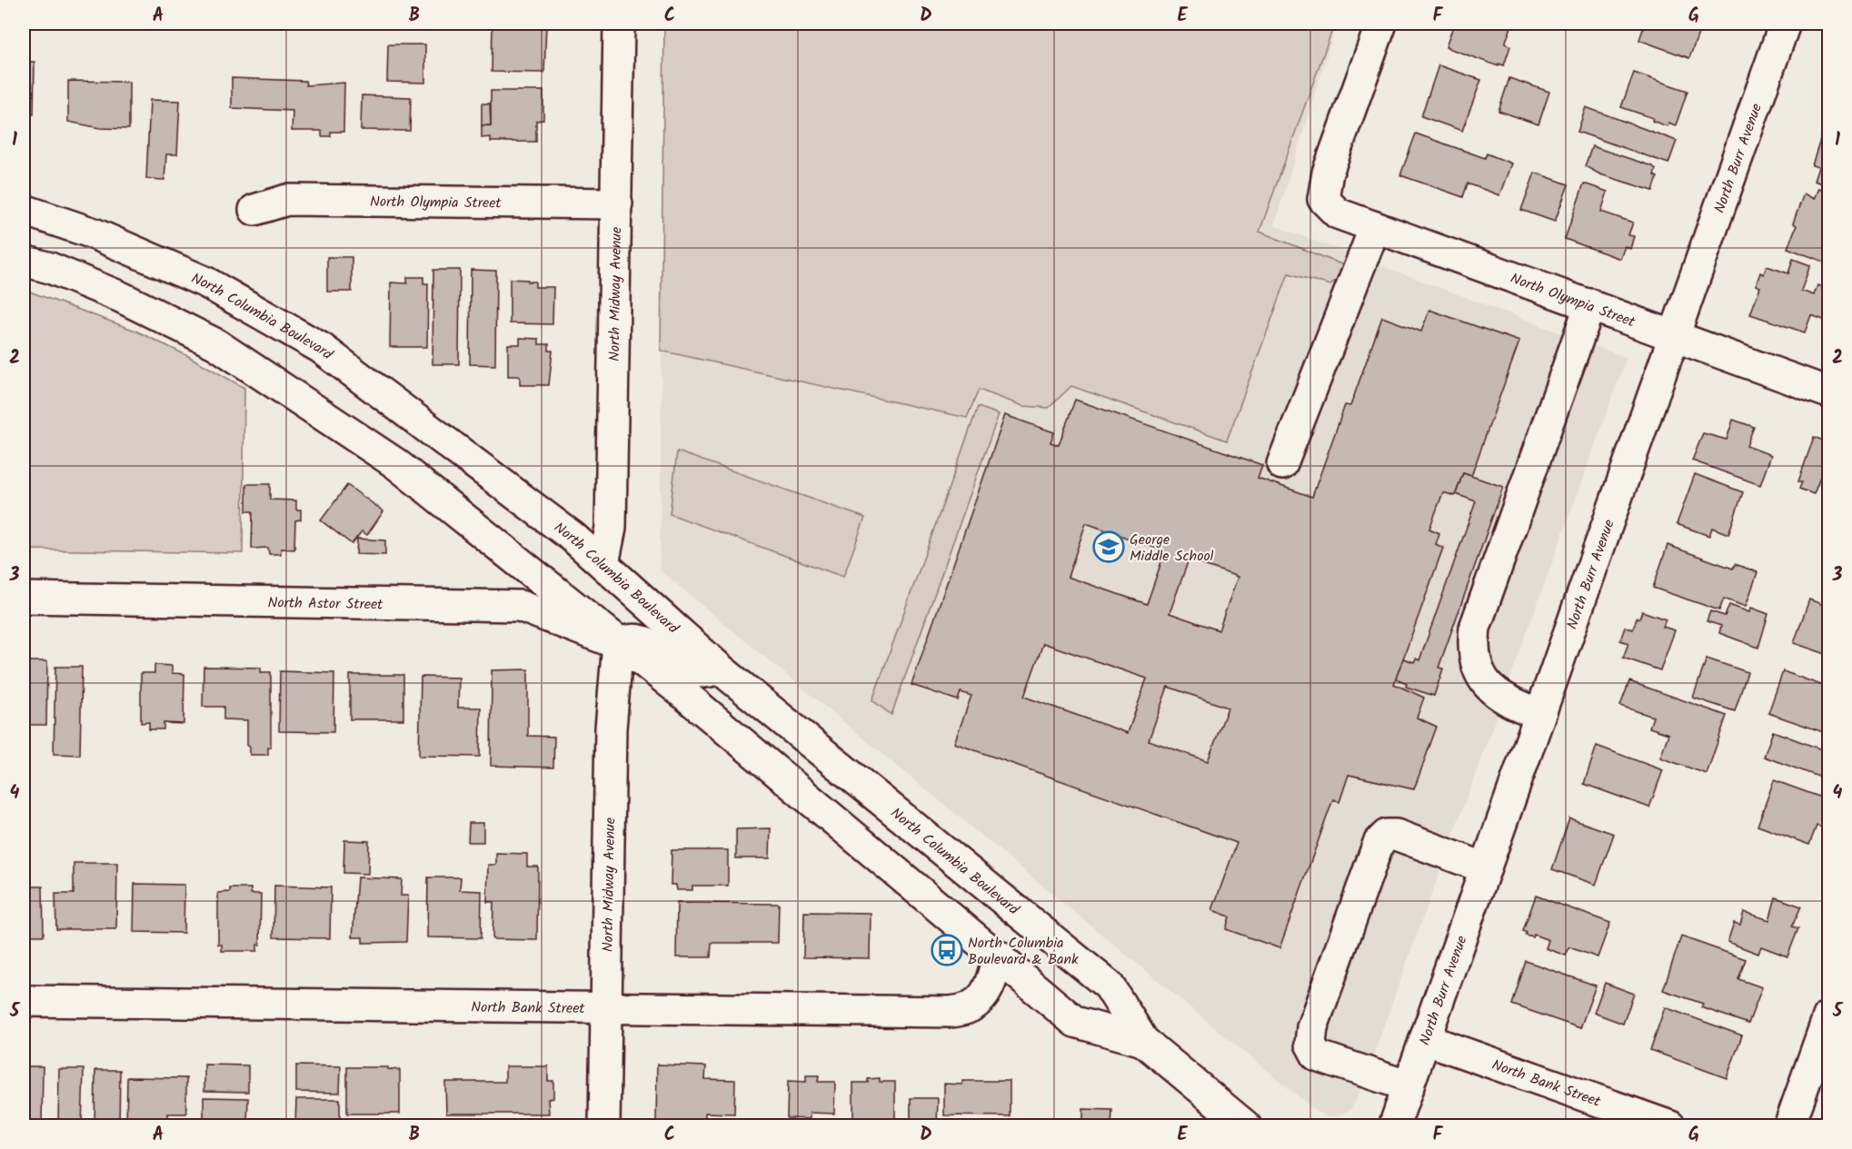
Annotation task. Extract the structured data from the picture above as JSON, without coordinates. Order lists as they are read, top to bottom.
{
  "streets": {
    "street": [
      "North Burr Avenue",
      "North Olympia Street",
      "North Midway Avenue",
      "North Columbia Boulevard",
      "North Astor Street",
      "North Bank Street"
    ]
  },
  "crossings": [
    ["North Burr Avenue", "North Olympia Street"],
    ["North Burr Avenue", "North Bank Street"],
    ["North Olympia Street", "North Midway Avenue"],
    ["North Midway Avenue", "North Columbia Boulevard"],
    ["North Midway Avenue", "North Astor Street"],
    ["North Midway Avenue", "North Bank Street"],
    ["North Columbia Boulevard", "North Astor Street"],
    ["North Columbia Boulevard", "North Bank Street"]
  ],
  "places": {
    "school or university": ["George Middle School"],
    "bus stop": ["North Columbia Boulevard & Bank"]
  },
  "grid": {
    "columns": [
      "A",
      "B",
      "C",
      "D",
      "E",
      "F",
      "G"
    ],
    "rows": [
      "1",
      "2",
      "3",
      "4",
      "5"
    ]
  }
}
